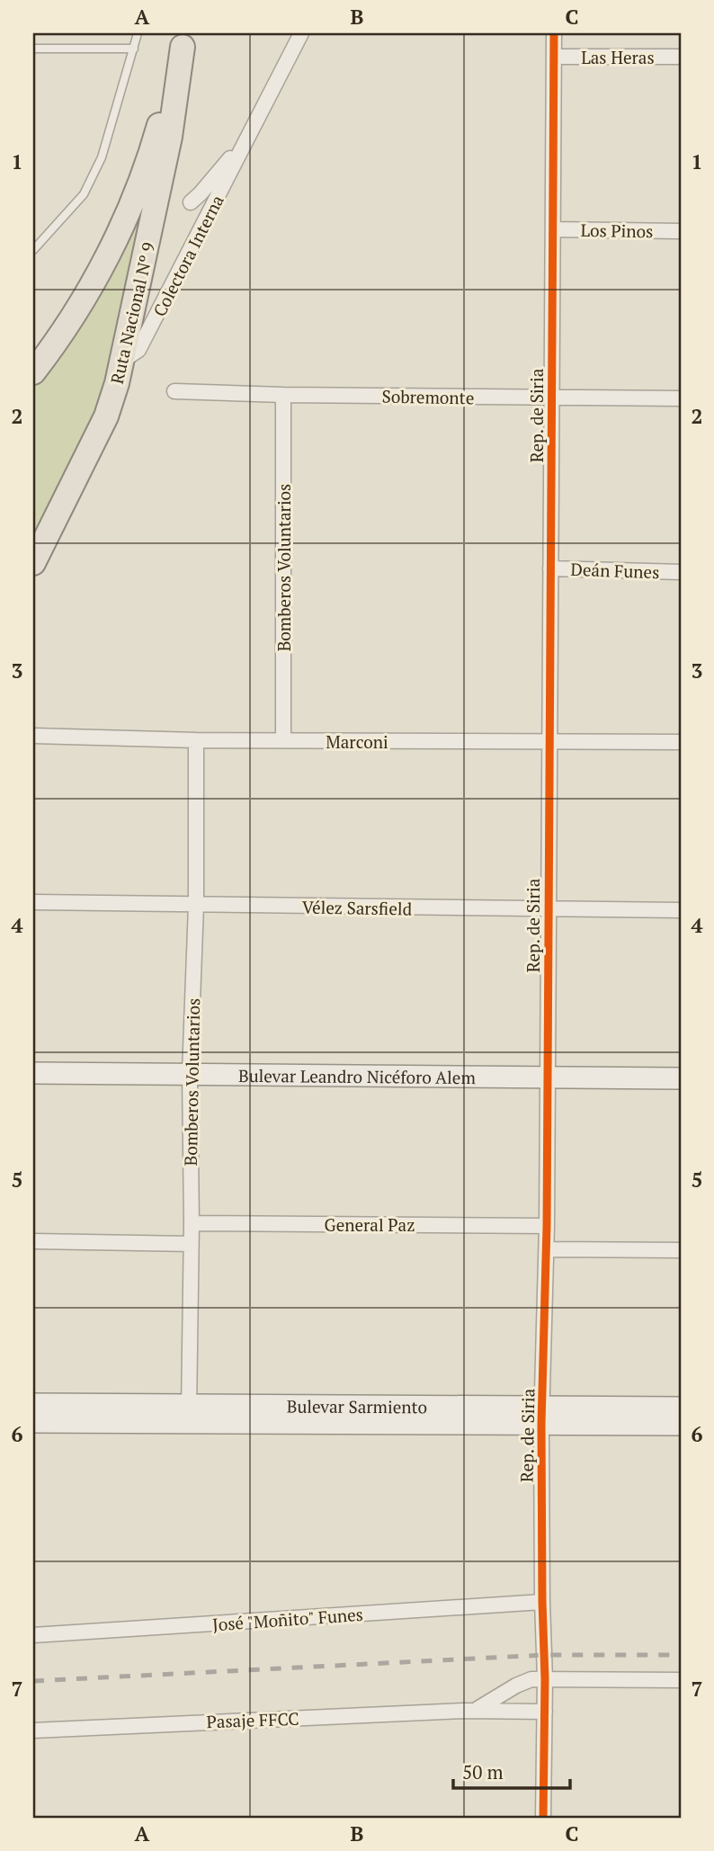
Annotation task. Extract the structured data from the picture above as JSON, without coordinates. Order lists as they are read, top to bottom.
{
  "streets": {
    "main road": ["Ruta Nacional Nº 9", "Bulevar Leandro Nicéforo Alem", "Bulevar Sarmiento"],
    "street": [
      "Las Heras",
      "Los Pinos",
      "Colectora Interna",
      "Sobremonte",
      "Rep. de Siria",
      "Bomberos Voluntarios",
      "Deán Funes",
      "Marconi",
      "Vélez Sarsfield",
      "General Paz",
      "José \"Moñito\" Funes",
      "Pasaje FFCC"
    ]
  },
  "crossings": [
    ["Las Heras", "Rep. de Siria"],
    ["Los Pinos", "Rep. de Siria"],
    ["Colectora Interna", "Ruta Nacional Nº 9"],
    ["Sobremonte", "Rep. de Siria"],
    ["Sobremonte", "Bomberos Voluntarios"],
    ["Rep. de Siria", "Deán Funes"],
    ["Rep. de Siria", "Marconi"],
    ["Rep. de Siria", "Vélez Sarsfield"],
    ["Rep. de Siria", "Bulevar Leandro Nicéforo Alem"],
    ["Rep. de Siria", "General Paz"],
    ["Rep. de Siria", "Bulevar Sarmiento"],
    ["Rep. de Siria", "José \"Moñito\" Funes"],
    ["Rep. de Siria", "Pasaje FFCC"],
    ["Bomberos Voluntarios", "Marconi"],
    ["Bomberos Voluntarios", "Vélez Sarsfield"],
    ["Bomberos Voluntarios", "Bulevar Leandro Nicéforo Alem"],
    ["Bomberos Voluntarios", "General Paz"],
    ["Bomberos Voluntarios", "Bulevar Sarmiento"]
  ],
  "scale_bar": "50 m",
  "grid": {
    "columns": ["A", "B", "C"],
    "rows": [
      "1",
      "2",
      "3",
      "4",
      "5",
      "6",
      "7"
    ]
  }
}
